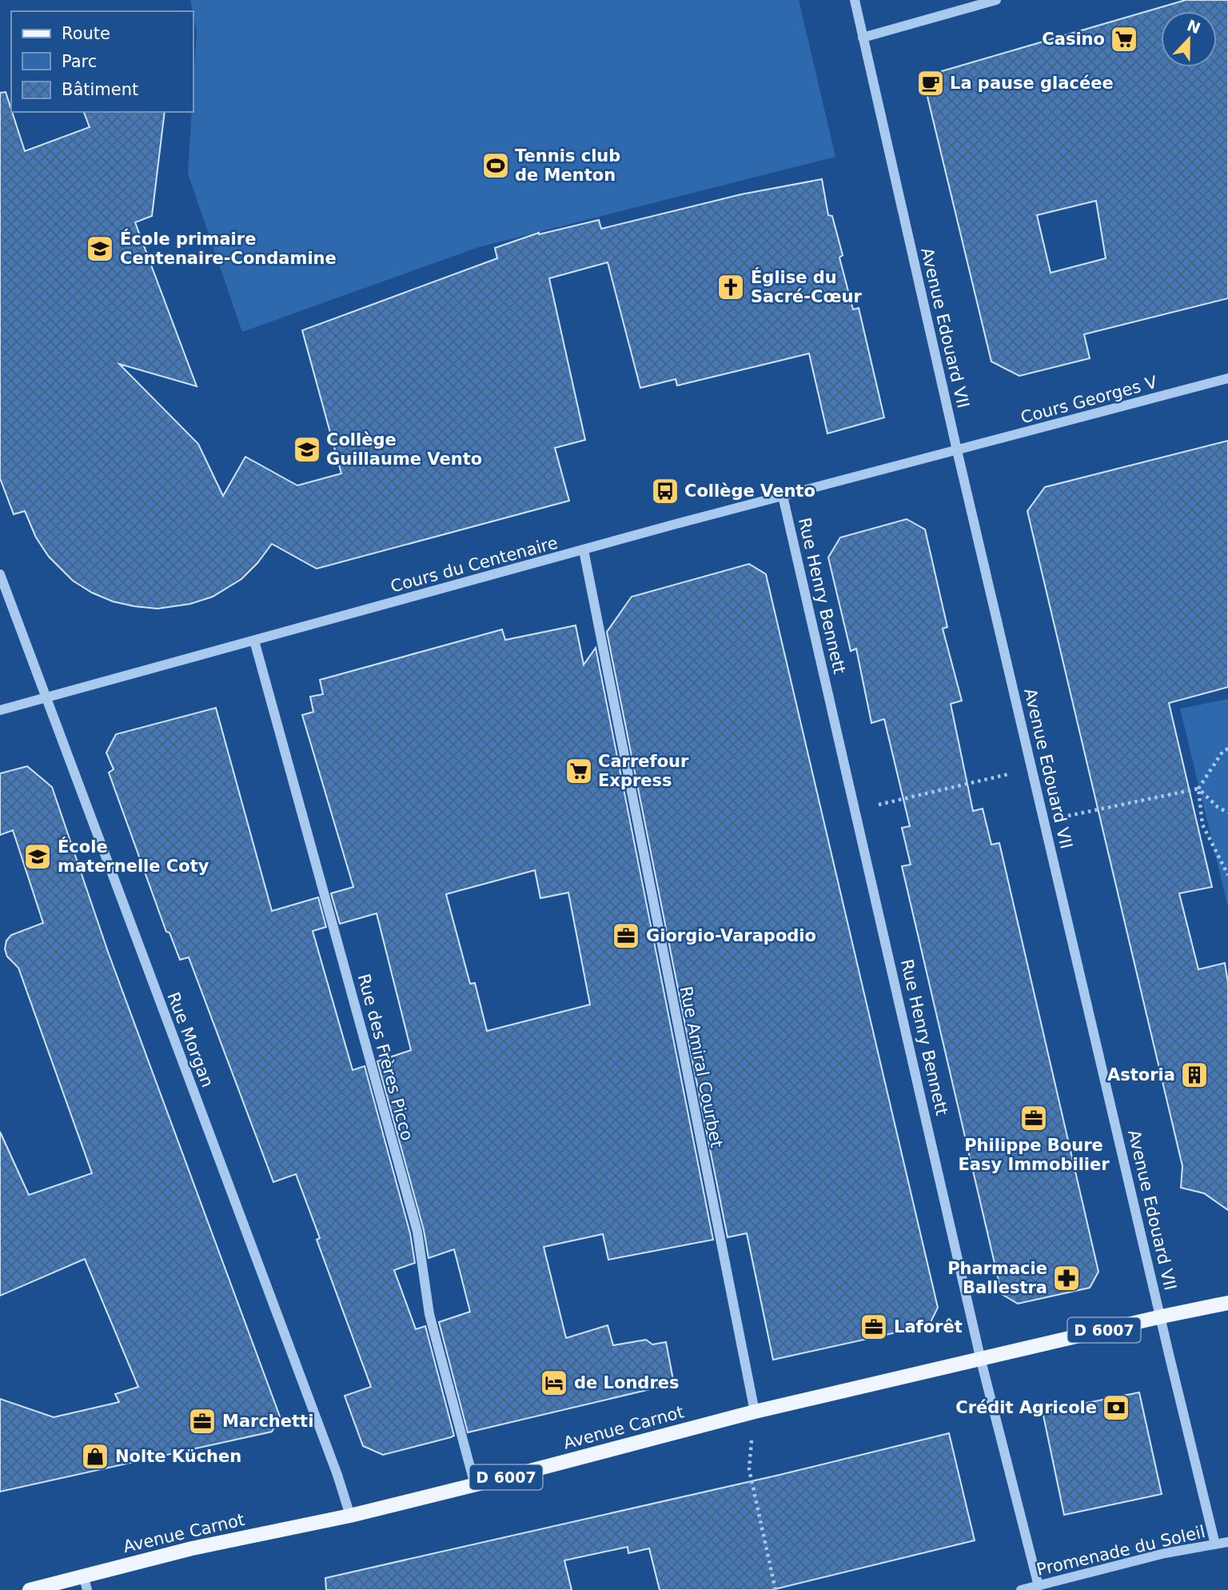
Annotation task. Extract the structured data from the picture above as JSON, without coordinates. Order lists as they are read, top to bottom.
{
  "streets": {
    "main road": ["D 6007", "Avenue Carnot"],
    "street": [
      "Avenue Edouard VII",
      "Cours Georges V",
      "Cours du Centenaire",
      "Rue Henry Bennett",
      "Rue Morgan",
      "Rue des Frères Picco",
      "Rue Amiral Courbet",
      "Promenade du Soleil"
    ]
  },
  "crossings": [
    ["Avenue Edouard VII", "Cours Georges V"],
    ["Avenue Edouard VII", "Cours du Centenaire"],
    ["Avenue Edouard VII", "Avenue Carnot"],
    ["Avenue Edouard VII", "Promenade du Soleil"],
    ["Cours Georges V", "Cours du Centenaire"],
    ["Cours du Centenaire", "Rue Henry Bennett"],
    ["Cours du Centenaire", "Rue Morgan"],
    ["Cours du Centenaire", "Rue des Frères Picco"],
    ["Cours du Centenaire", "Rue Amiral Courbet"],
    ["Rue Henry Bennett", "Avenue Carnot"],
    ["Rue Henry Bennett", "Promenade du Soleil"],
    ["Rue Morgan", "Avenue Carnot"],
    ["Rue des Frères Picco", "Avenue Carnot"],
    ["Rue Amiral Courbet", "Avenue Carnot"]
  ],
  "places": {
    "supermarket": ["Casino", "Carrefour Express"],
    "cafe": ["La pause glacéee"],
    "sports": ["Tennis club de Menton"],
    "school or university": ["École primaire Centenaire-Condamine", "Collège Guillaume Vento", "École maternelle Coty"],
    "church": ["Église du Sacré-Cœur"],
    "bus stop": ["Collège Vento"],
    "office": [
      "Giorgio-Varapodio",
      "Philippe Boure Easy Immobilier",
      "Laforêt",
      "Marchetti"
    ],
    "building": ["Astoria"],
    "pharmacy": ["Pharmacie Ballestra"],
    "hotel": ["de Londres"],
    "bank": ["Crédit Agricole"],
    "shop": ["Nolte Küchen"]
  },
  "legend": ["Route", "Parc", "Bâtiment"],
  "north": "top"
}
